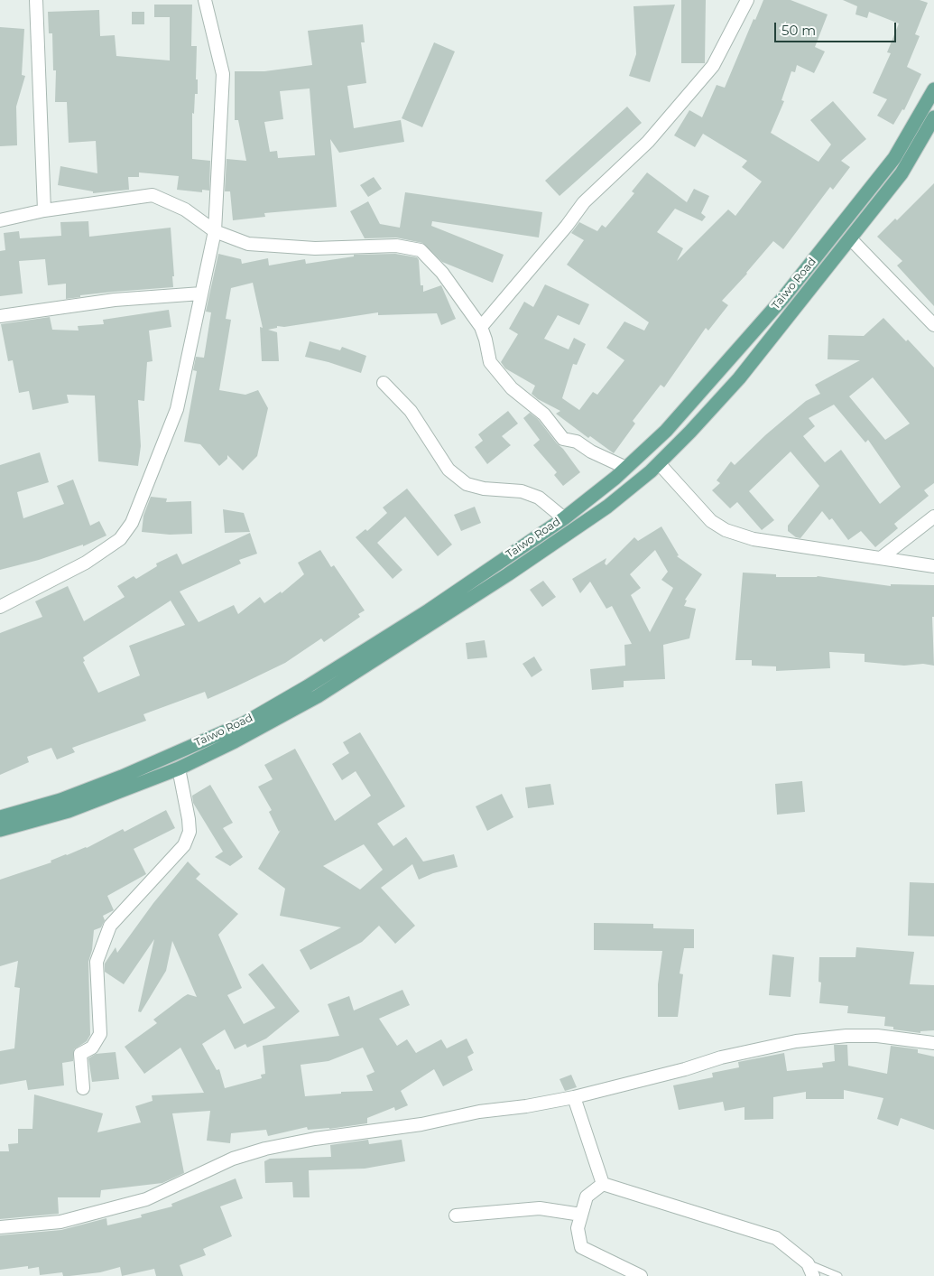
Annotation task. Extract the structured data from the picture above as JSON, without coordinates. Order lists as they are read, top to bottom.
{
  "streets": {
    "main road": ["Taiwo Road"]
  },
  "scale_bar": "50 m"
}
